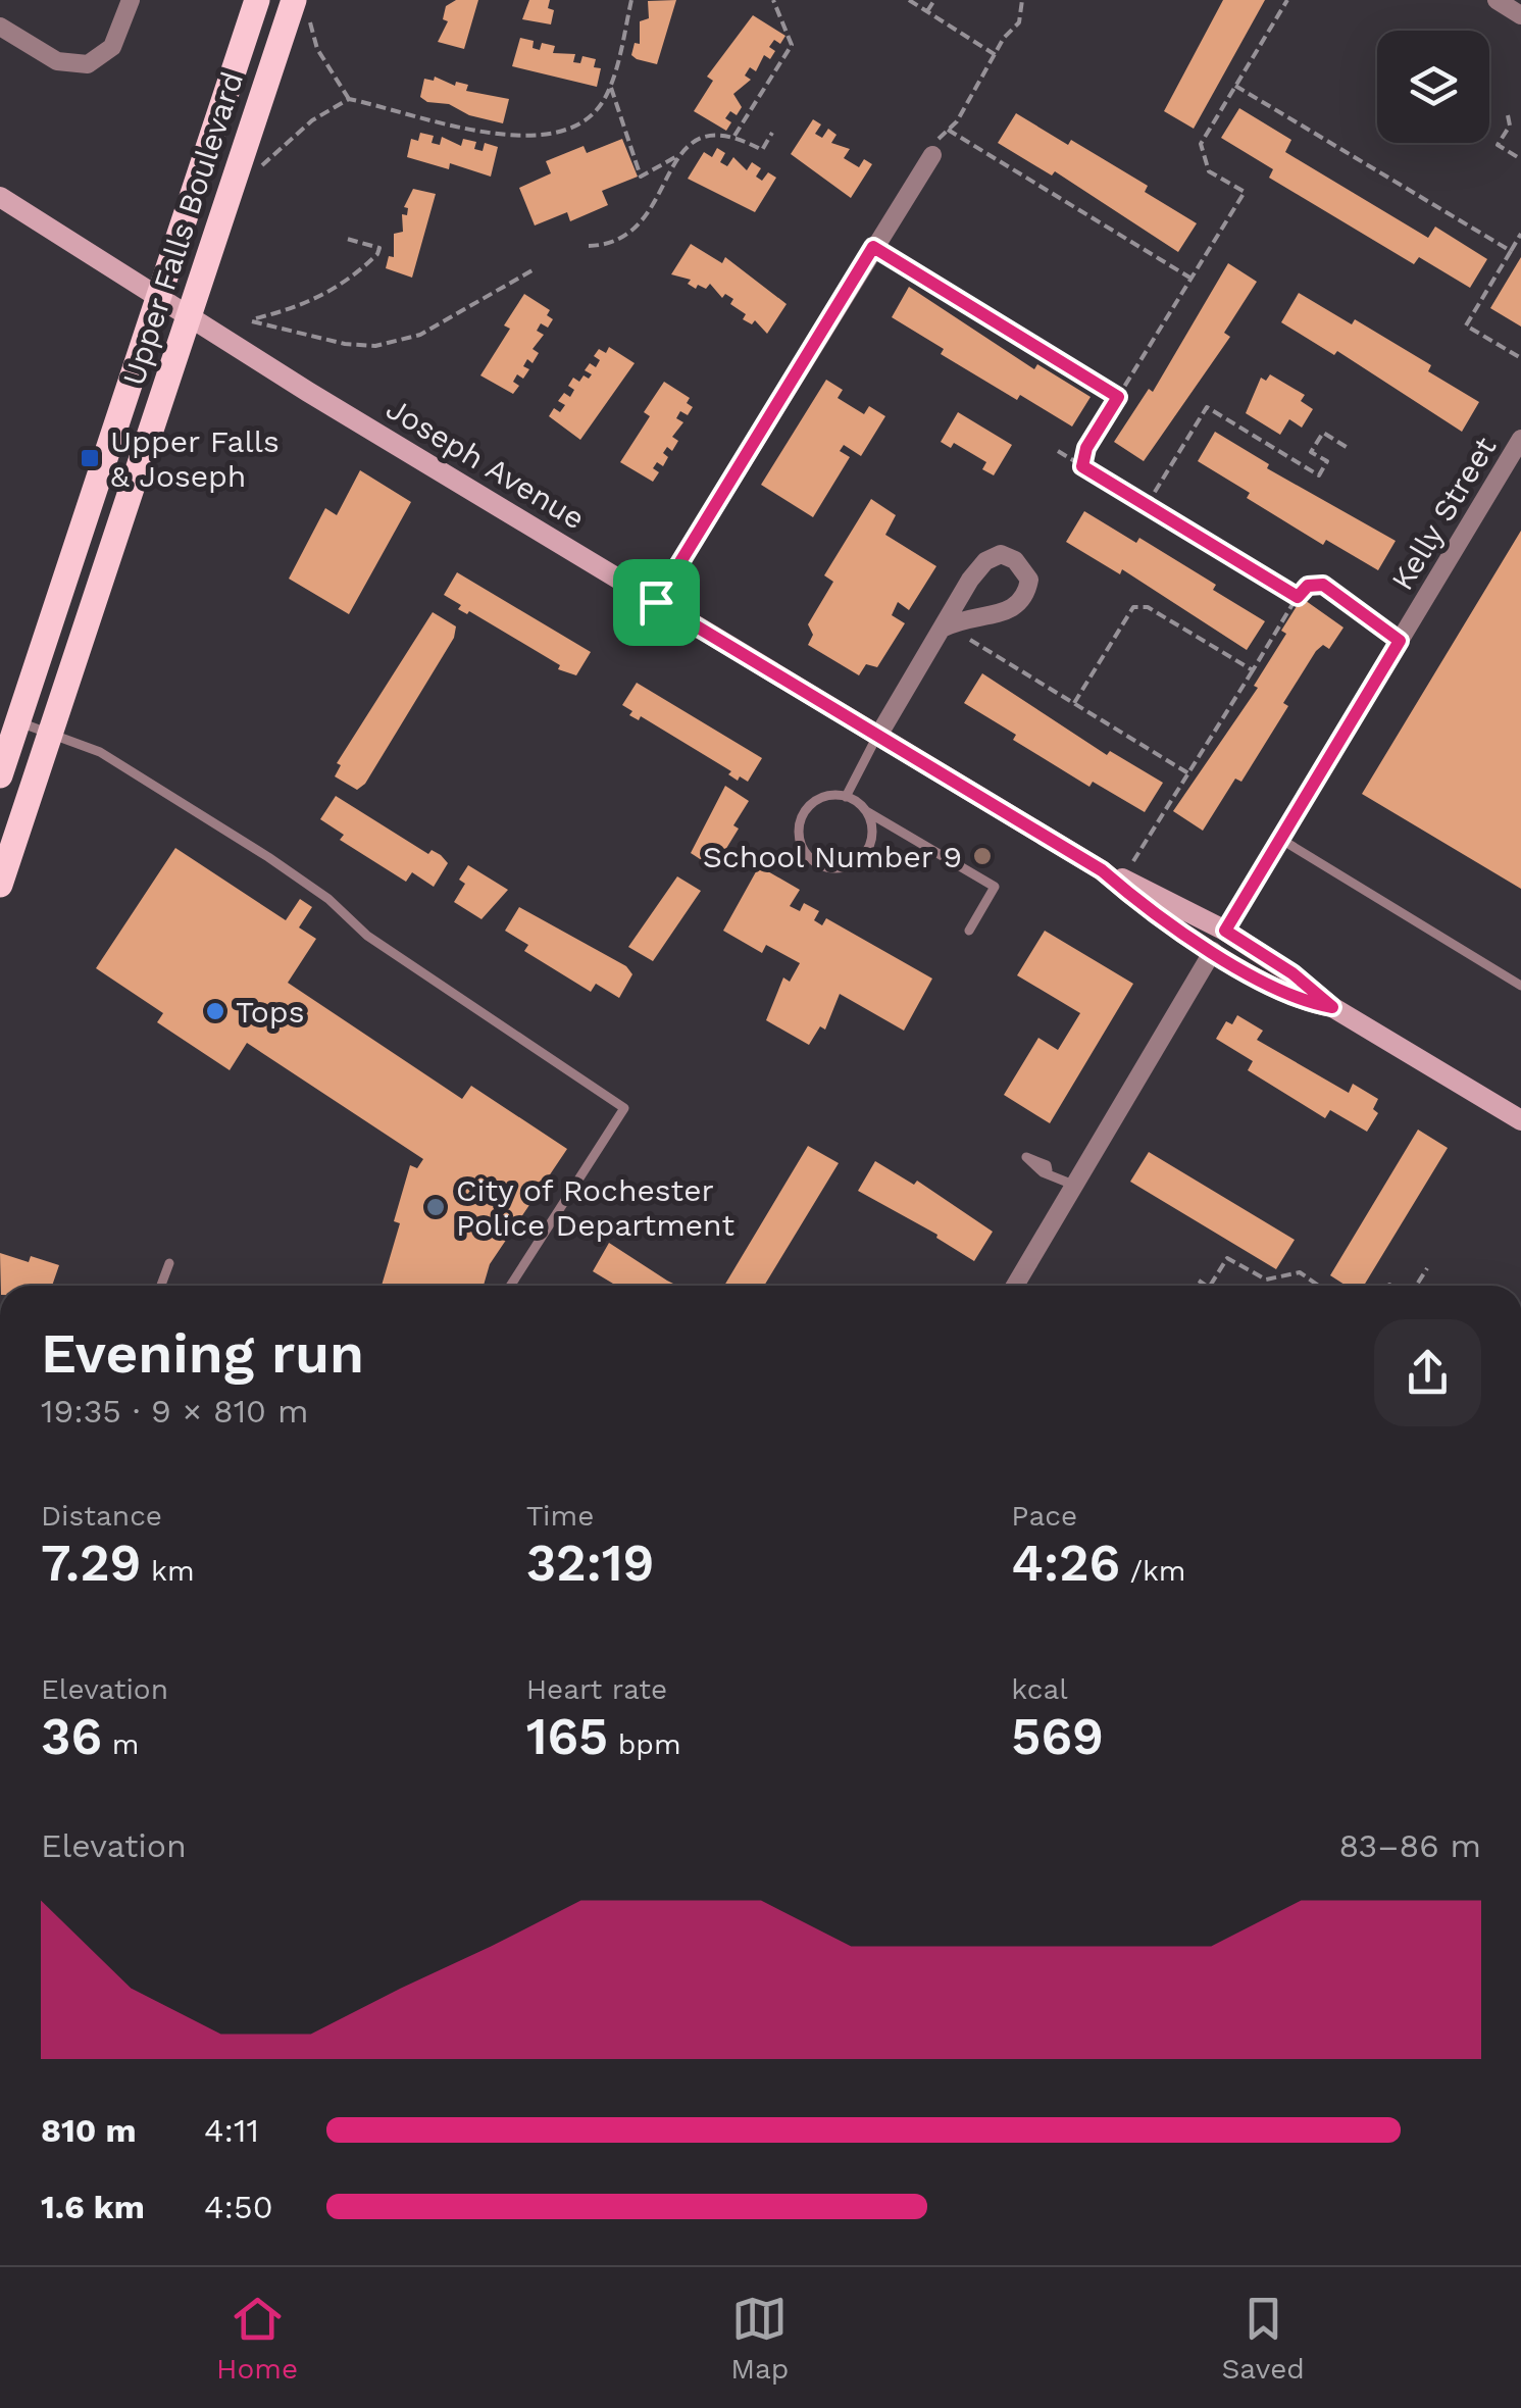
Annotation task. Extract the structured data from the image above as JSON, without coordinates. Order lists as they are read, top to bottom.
{
  "streets": {
    "main road": ["Upper Falls Boulevard", "Joseph Avenue"],
    "street": ["Kelly Street"]
  },
  "crossings": [
    ["Upper Falls Boulevard", "Joseph Avenue"],
    ["Joseph Avenue", "Kelly Street"]
  ],
  "places": {
    "transit": ["Upper Falls & Joseph"],
    "other": ["School Number 9", "Tops", "City of Rochester Police Department"]
  },
  "page": {
    "heading": ["Evening run", "19:35 · 9 × 810 m"],
    "stats": [
      ["Distance", "7.29 km"],
      ["Time", "32:19"],
      ["Pace", "4:26 /km"],
      ["Elevation", "36 m"],
      ["Heart rate", "165 bpm"],
      ["kcal", "569"]
    ],
    "chart": ["Elevation", "83–86 m"],
    "list": [
      {
        "name": "810 m",
        "note": "4:11"
      },
      {
        "name": "1.6 km",
        "note": "4:50"
      }
    ],
    "tabs": ["Home", "Map", "Saved"]
  }
}
